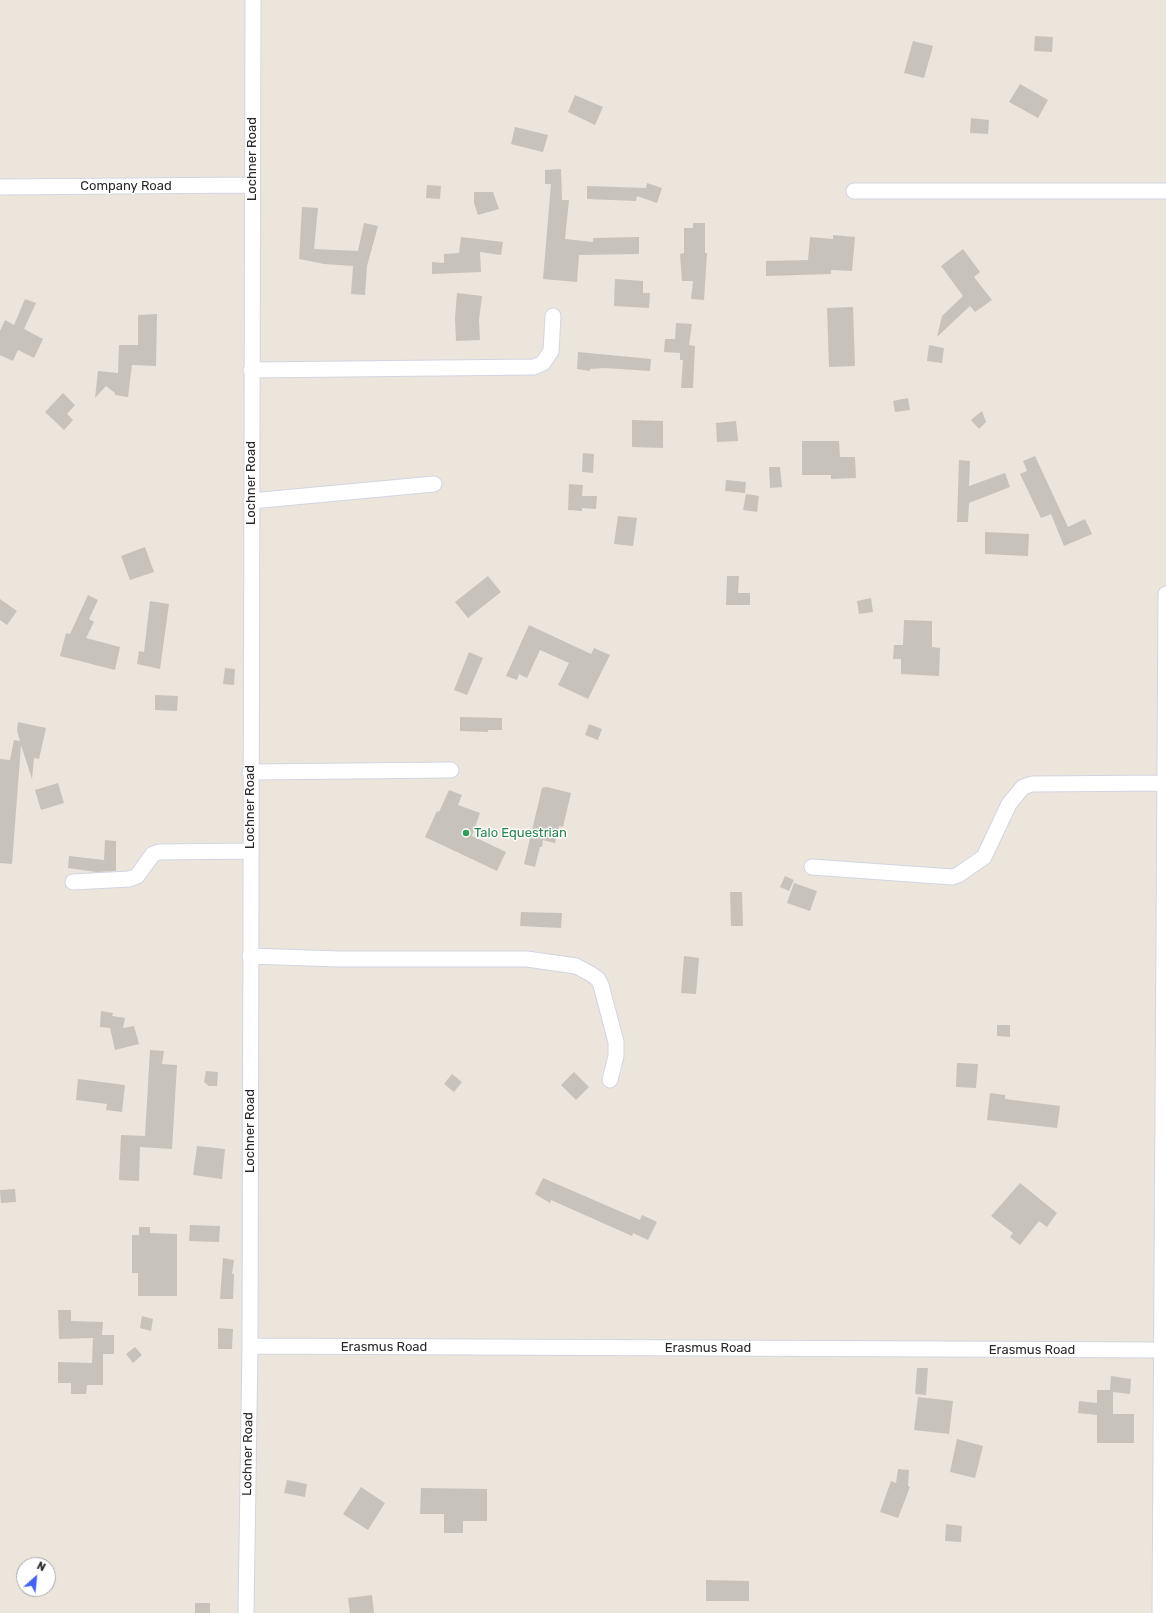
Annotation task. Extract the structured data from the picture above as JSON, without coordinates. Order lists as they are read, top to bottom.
{
  "streets": {
    "street": ["Lochner Road", "Company Road", "Erasmus Road"]
  },
  "crossings": [
    ["Lochner Road", "Company Road"],
    ["Lochner Road", "Erasmus Road"]
  ],
  "places": ["Talo Equestrian"],
  "north": "top right"
}
